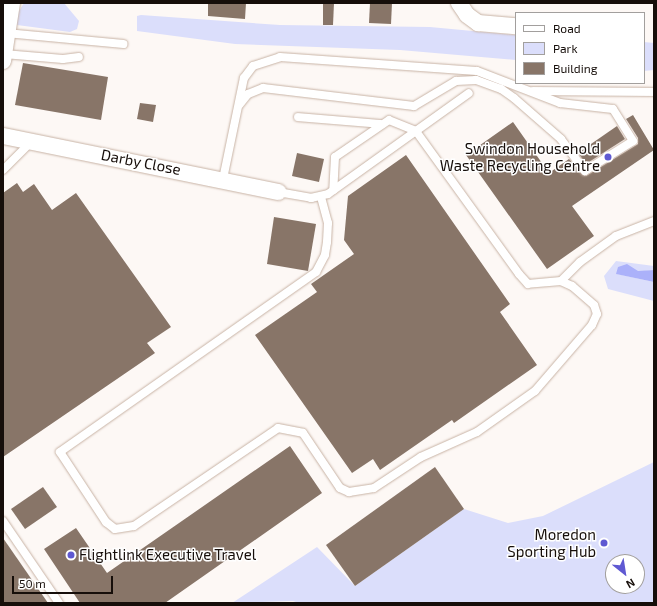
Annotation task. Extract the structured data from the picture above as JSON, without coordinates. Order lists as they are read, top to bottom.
{
  "streets": {
    "street": ["Darby Close"]
  },
  "places": ["Swindon Household Waste Recycling Centre", "Moredon Sporting Hub", "Flightlink Executive Travel"],
  "legend": ["Road", "Park", "Building"],
  "scale_bar": "50 m",
  "north": "bottom right"
}
